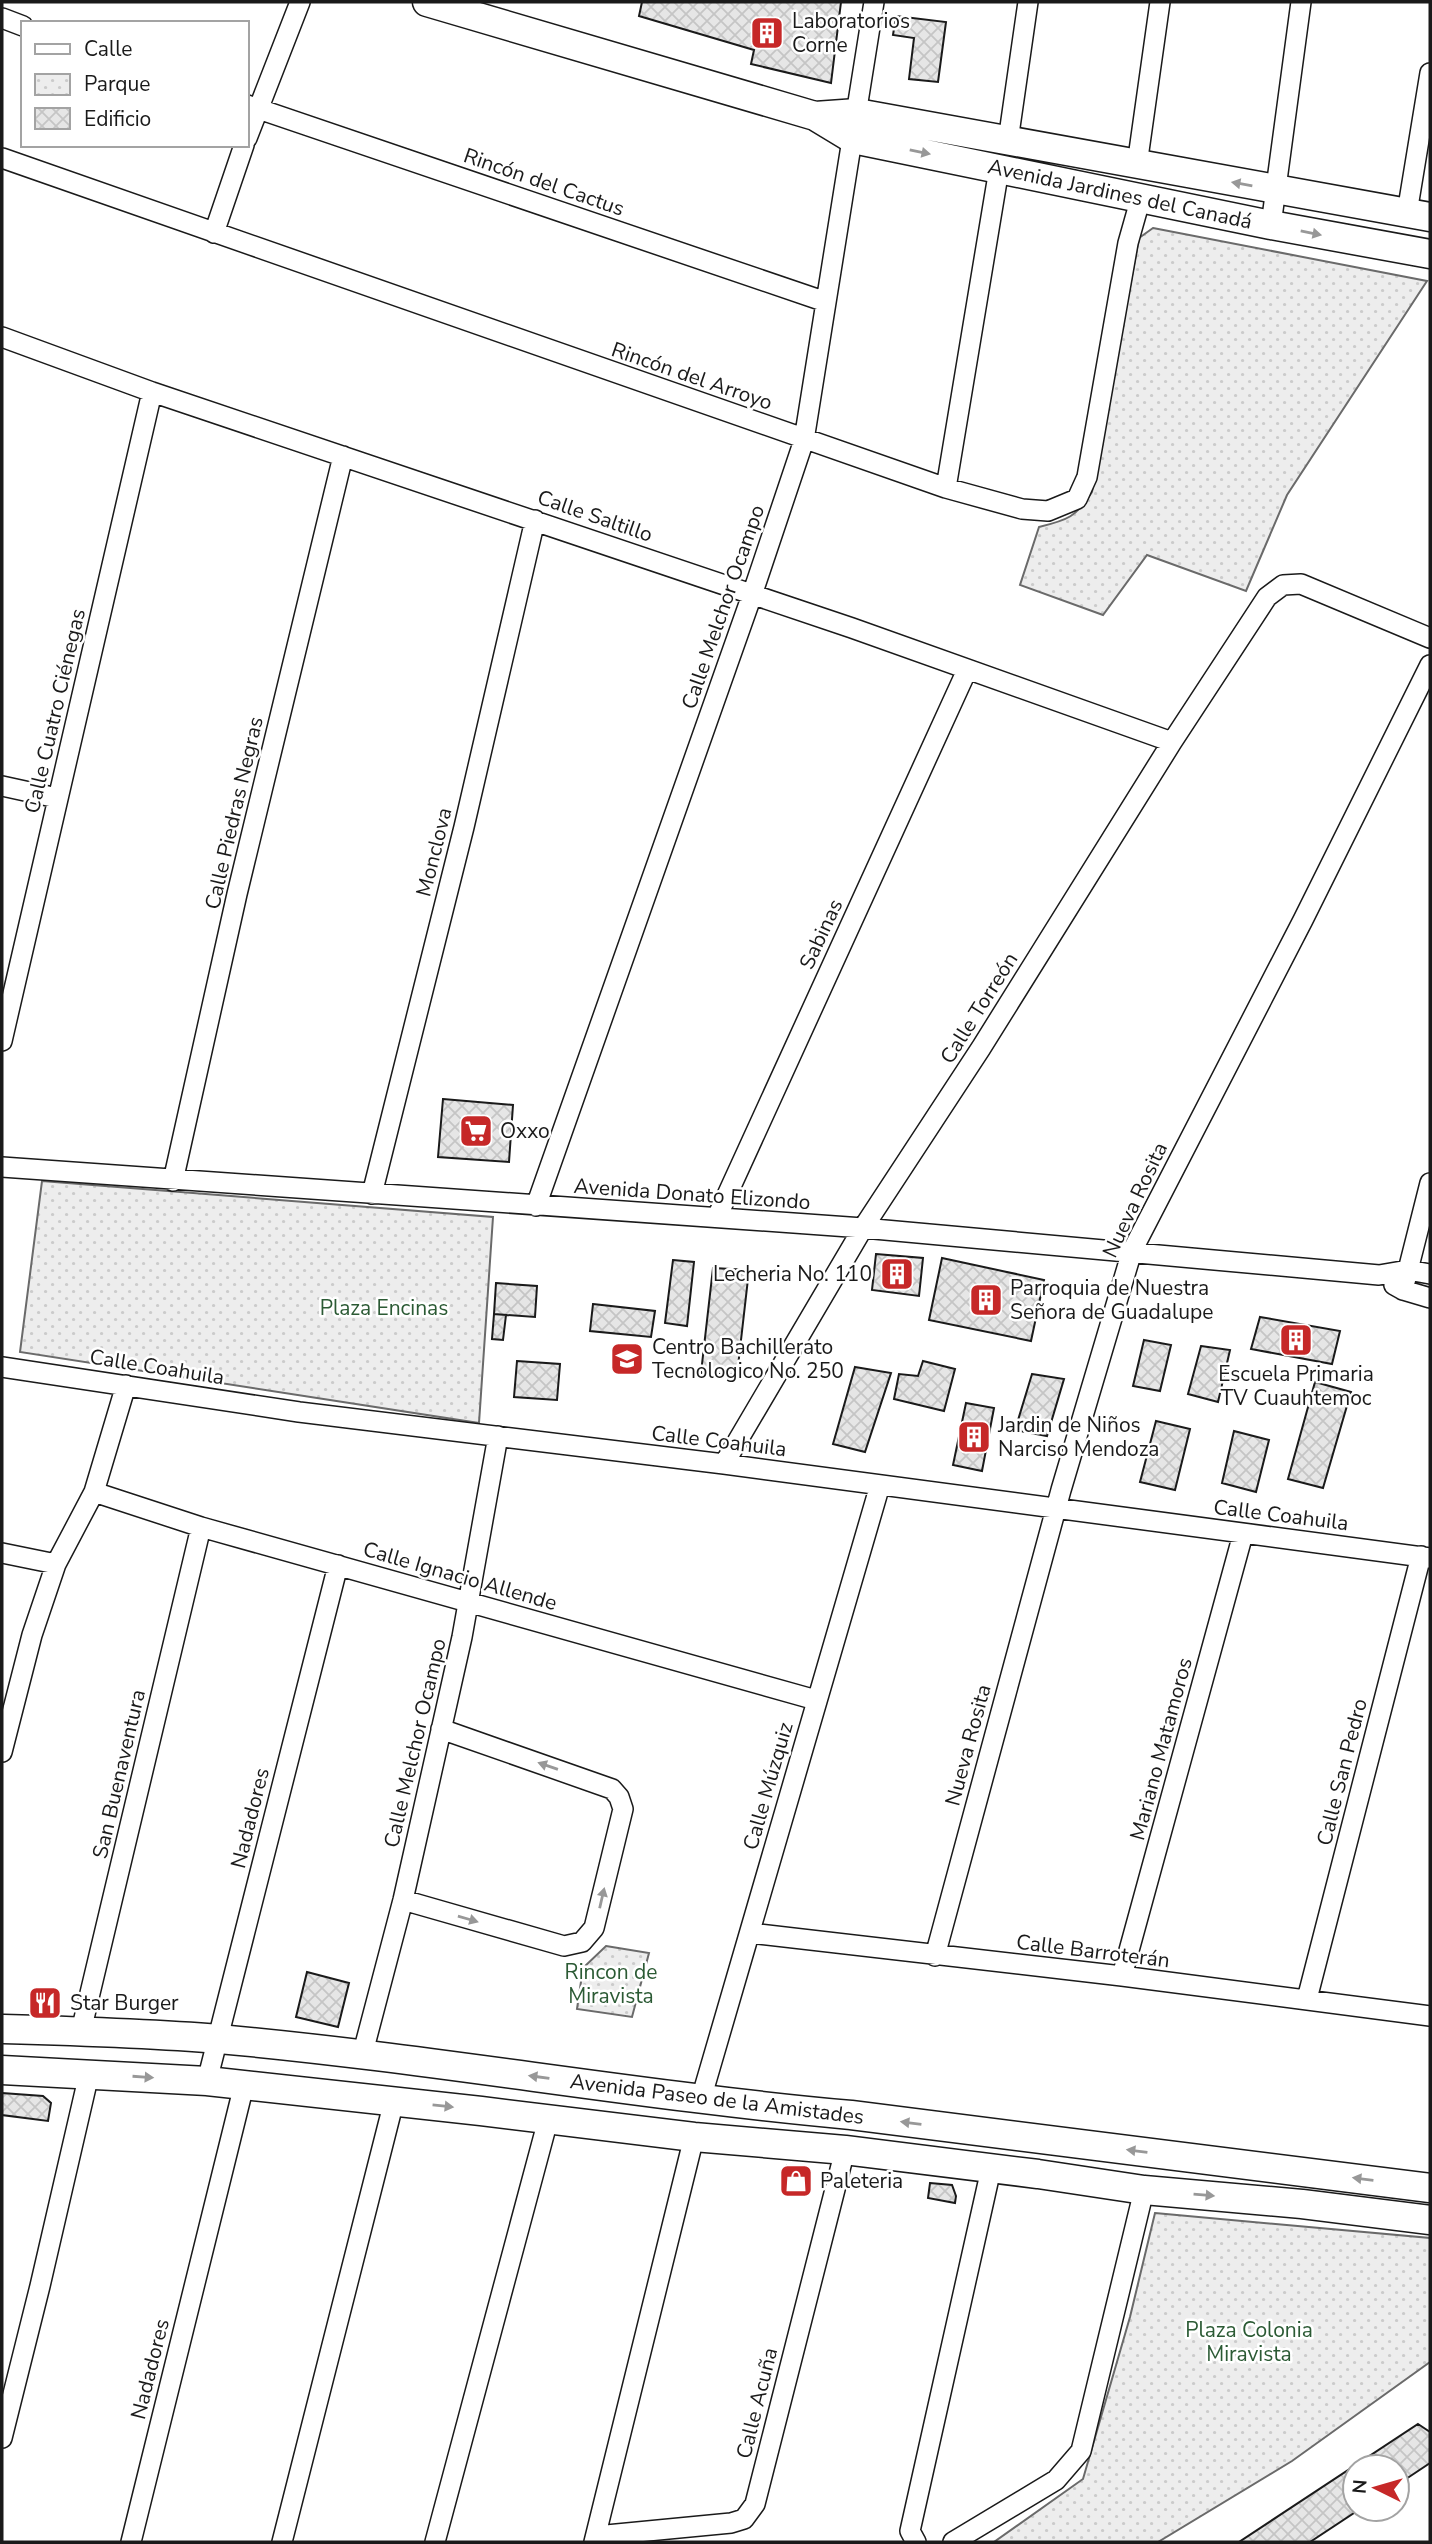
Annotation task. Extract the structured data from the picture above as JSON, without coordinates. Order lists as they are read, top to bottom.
{
  "streets": {
    "street": [
      "Rincón del Cactus",
      "Avenida Jardines del Canadá",
      "Rincón del Arroyo",
      "Calle Saltillo",
      "Calle Melchor Ocampo",
      "Calle Cuatro Ciénegas",
      "Calle Piedras Negras",
      "Monclova",
      "Sabinas",
      "Calle Torreón",
      "Avenida Donato Elizondo",
      "Nueva Rosita",
      "Calle Coahuila",
      "Calle Ignacio Allende",
      "Mariano Matamoros",
      "Calle San Pedro",
      "San Buenaventura",
      "Calle Múzquiz",
      "Nadadores",
      "Calle Barroterán",
      "Avenida Paseo de la Amistades",
      "Calle Acuña"
    ]
  },
  "crossings": [
    ["Rincón del Cactus", "Calle Melchor Ocampo"],
    ["Avenida Jardines del Canadá", "Rincón del Arroyo"],
    ["Avenida Jardines del Canadá", "Calle Melchor Ocampo"],
    ["Rincón del Arroyo", "Calle Melchor Ocampo"],
    ["Calle Saltillo", "Calle Melchor Ocampo"],
    ["Calle Saltillo", "Calle Cuatro Ciénegas"],
    ["Calle Saltillo", "Calle Piedras Negras"],
    ["Calle Saltillo", "Monclova"],
    ["Calle Saltillo", "Sabinas"],
    ["Calle Saltillo", "Calle Torreón"],
    ["Calle Melchor Ocampo", "Avenida Donato Elizondo"],
    ["Calle Melchor Ocampo", "Calle Coahuila"],
    ["Calle Melchor Ocampo", "Calle Ignacio Allende"],
    ["Calle Melchor Ocampo", "Avenida Paseo de la Amistades"],
    ["Calle Piedras Negras", "Avenida Donato Elizondo"],
    ["Monclova", "Avenida Donato Elizondo"],
    ["Sabinas", "Avenida Donato Elizondo"],
    ["Calle Torreón", "Avenida Donato Elizondo"],
    ["Calle Torreón", "Calle Coahuila"],
    ["Avenida Donato Elizondo", "Nueva Rosita"],
    ["Nueva Rosita", "Calle Coahuila"],
    ["Nueva Rosita", "Calle Barroterán"],
    ["Calle Coahuila", "Mariano Matamoros"],
    ["Calle Coahuila", "Calle San Pedro"],
    ["Calle Coahuila", "Calle Múzquiz"],
    ["Calle Ignacio Allende", "San Buenaventura"],
    ["Calle Ignacio Allende", "Calle Múzquiz"],
    ["Calle Ignacio Allende", "Nadadores"],
    ["Mariano Matamoros", "Calle Barroterán"],
    ["Calle San Pedro", "Calle Barroterán"],
    ["San Buenaventura", "Avenida Paseo de la Amistades"],
    ["Calle Múzquiz", "Calle Barroterán"],
    ["Calle Múzquiz", "Avenida Paseo de la Amistades"],
    ["Nadadores", "Avenida Paseo de la Amistades"],
    ["Avenida Paseo de la Amistades", "Calle Acuña"]
  ],
  "parks": ["Plaza Encinas", "Rincon de Miravista", "Plaza Colonia Miravista"],
  "places": {
    "building": [
      "Laboratorios Corne",
      "Lecheria No. 110",
      "Parroquia de Nuestra Señora de Guadalupe",
      "Escuela Primaria TV Cuauhtemoc",
      "Jardin de Niños Narciso Mendoza"
    ],
    "supermarket": ["Oxxo"],
    "school or university": ["Centro Bachillerato Tecnologico No. 250"],
    "restaurant": ["Star Burger"],
    "shop": ["Paleteria"]
  },
  "legend": ["Calle", "Parque", "Edificio"],
  "north": "left"
}
